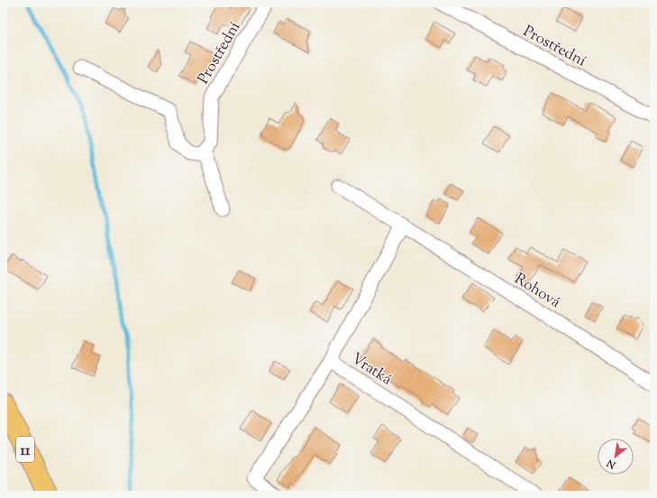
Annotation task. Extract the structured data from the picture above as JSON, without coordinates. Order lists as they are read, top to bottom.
{
  "streets": {
    "main road": ["11"],
    "street": ["Prostřední", "Rohová", "Vratká"]
  },
  "north": "bottom left"
}
